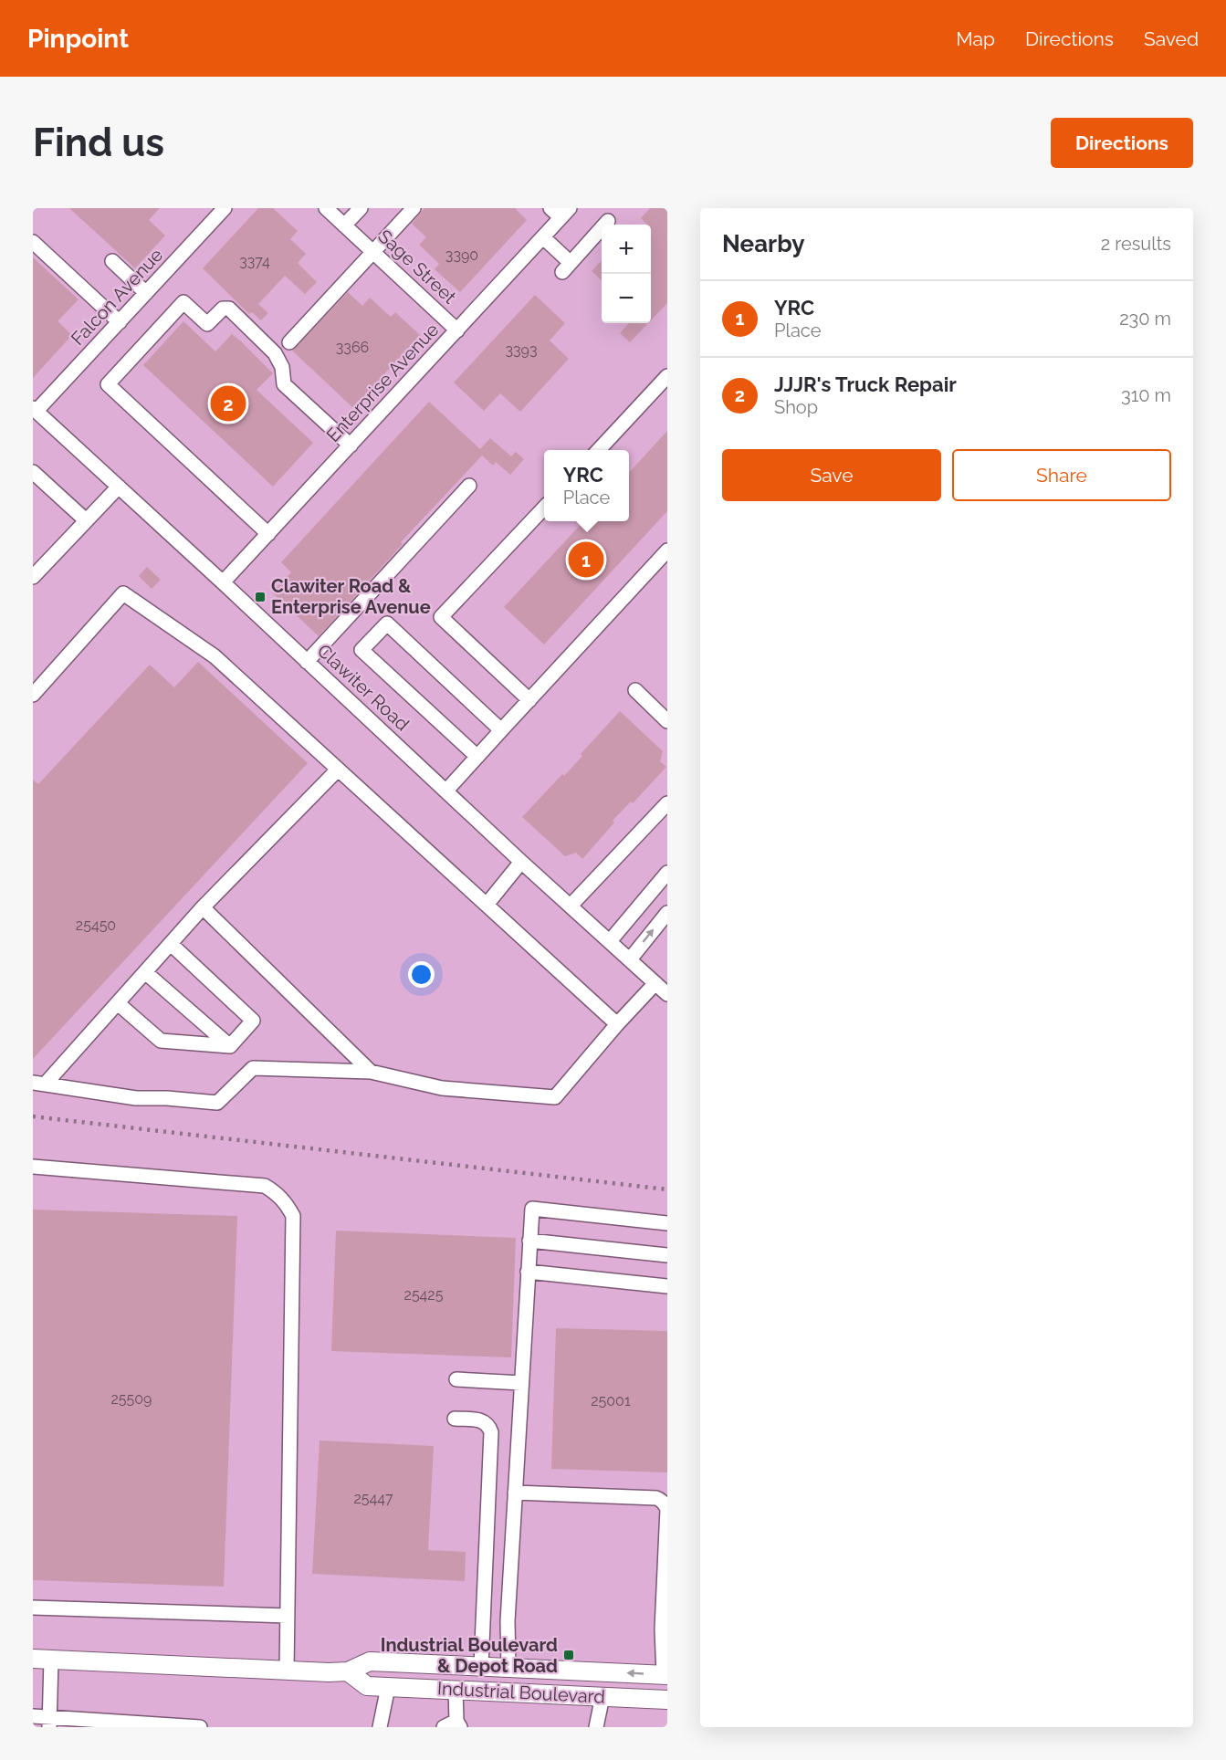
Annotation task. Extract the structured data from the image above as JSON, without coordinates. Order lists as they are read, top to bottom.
{
  "streets": {
    "main road": ["Industrial Boulevard"],
    "street": [
      "Sage Street",
      "Falcon Avenue",
      "Enterprise Avenue",
      "Clawiter Road"
    ]
  },
  "crossings": [
    ["Sage Street", "Enterprise Avenue"],
    ["Falcon Avenue", "Clawiter Road"],
    ["Enterprise Avenue", "Clawiter Road"]
  ],
  "places": {
    "transit": ["Clawiter Road & Enterprise Avenue", "Industrial Boulevard & Depot Road"]
  },
  "house_numbers": [
    "3390",
    "3374",
    "3366",
    "3393",
    "25450",
    "25425",
    "25509",
    "25001",
    "25447"
  ],
  "page": {
    "header": "Pinpoint",
    "nav": ["Map", "Directions", "Saved"],
    "buttons": [
      "Directions",
      ["Save", "Share"]
    ],
    "title": "Find us",
    "heading": ["Nearby", "2 results"],
    "map_buttons": ["+", "−"],
    "list": [
      {
        "mark": "1",
        "name": "YRC",
        "note": "Place",
        "value": "230 m"
      },
      {
        "mark": "2",
        "name": "JJJR's Truck Repair",
        "note": "Shop",
        "value": "310 m"
      }
    ],
    "pins": ["2", "1"],
    "popup": ["YRC", "Place"]
  }
}
